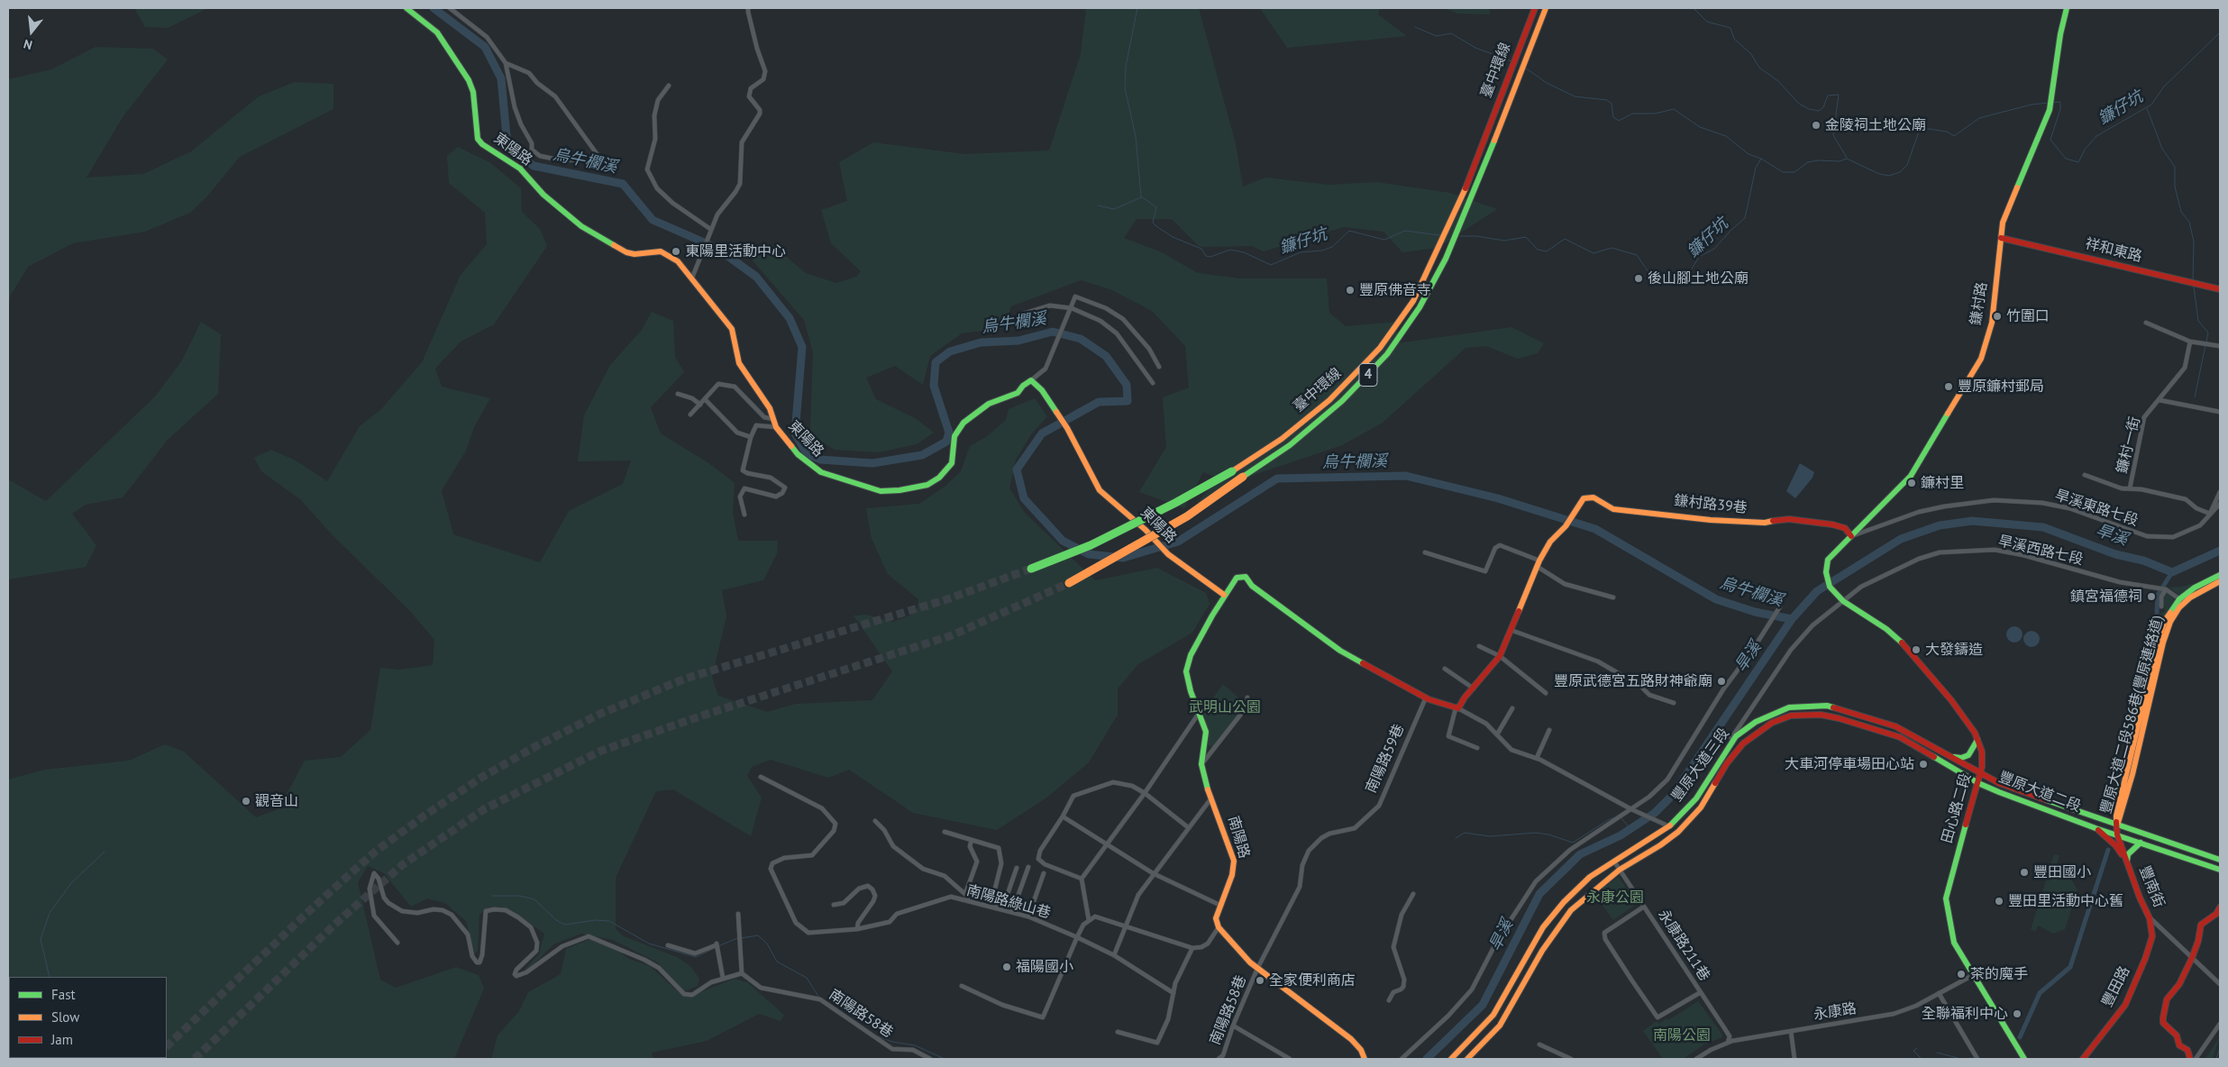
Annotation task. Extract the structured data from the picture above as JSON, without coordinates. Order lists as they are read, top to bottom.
{
  "streets": {
    "main road": [
      "臺中環線",
      "東陽路",
      "祥和東路",
      "鎌村路",
      "4",
      "鎌村路39巷",
      "豐原大道二段586巷(豐原連絡道)",
      "豐原大道三段",
      "豐原大道二段",
      "田心路二段",
      "南陽路",
      "豐南街",
      "豐田路"
    ],
    "street": [
      "鐮村一街",
      "旱溪東路七段",
      "旱溪西路七段",
      "南陽路59巷",
      "南陽路綠山巷",
      "永康路211巷",
      "南陽路58巷",
      "永康路"
    ]
  },
  "crossings": [
    ["東陽路", "南陽路"],
    ["祥和東路", "鎌村路"],
    ["鎌村路", "鎌村路39巷"],
    ["鎌村路", "旱溪東路七段"],
    ["鎌村路", "田心路二段"],
    ["鎌村路39巷", "旱溪東路七段"],
    ["旱溪西路七段", "豐原大道二段586巷(豐原連絡道)"],
    ["旱溪西路七段", "田心路二段"],
    ["豐原大道二段586巷(豐原連絡道)", "豐原大道二段"],
    ["豐原大道二段586巷(豐原連絡道)", "豐南街"],
    ["南陽路59巷", "南陽路"],
    ["南陽路59巷", "南陽路58巷"],
    ["豐原大道三段", "豐原大道二段"],
    ["豐原大道三段", "田心路二段"],
    ["豐原大道三段", "永康路211巷"],
    ["豐原大道二段", "田心路二段"],
    ["豐原大道二段", "豐南街"],
    ["田心路二段", "永康路"],
    ["豐南街", "豐田路"],
    ["永康路211巷", "永康路"]
  ],
  "water": ["鐮仔坑", "烏牛欄溪", "旱溪"],
  "parks": ["武明山公園", "永康公園", "南陽公園"],
  "places": [
    "金陵祠土地公廟",
    "東陽里活動中心",
    "後山腳土地公廟",
    "豐原佛音寺",
    "竹圍口",
    "豐原鐮村郵局",
    "鐮村里",
    "鎮宮福德祠",
    "大發鑄造",
    "豐原武德宮五路財神爺廟",
    "大車河停車場田心站",
    "觀音山",
    "豐田國小",
    "豐田里活動中心舊",
    "福陽國小",
    "茶的魔手",
    "全家便利商店",
    "全聯福利中心"
  ],
  "legend": ["Fast", "Slow", "Jam"],
  "north": "bottom"
}
